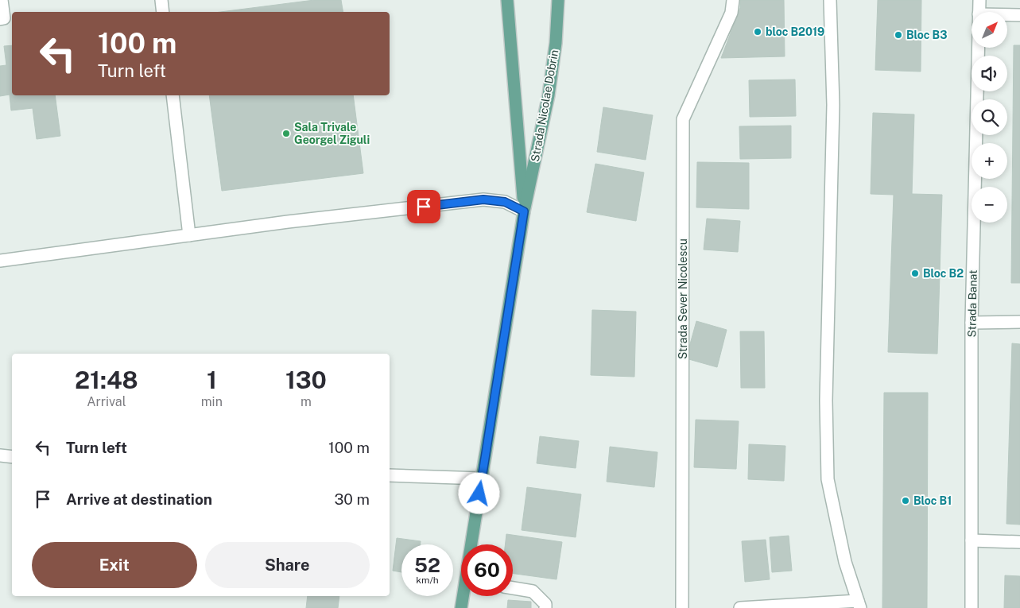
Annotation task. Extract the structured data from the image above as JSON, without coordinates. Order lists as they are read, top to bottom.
{
  "streets": {
    "main road": ["Strada Nicolae Dobrin"],
    "street": ["Strada Sever Nicolescu", "Strada Banat"]
  },
  "places": [
    "bloc B2019",
    "Bloc B3",
    "Sala Trivale Georgel Ziguli",
    "Bloc B2",
    "Bloc B1"
  ],
  "north": "top right",
  "page": {
    "map_buttons": ["+", "−"],
    "turn": ["100 m", "Turn left"],
    "eta": [
      "21:48",
      "Arrival",
      "1",
      "min",
      "130",
      "m"
    ],
    "list": [
      {
        "name": "Turn left",
        "value": "100 m"
      },
      {
        "name": "Arrive at destination",
        "value": "30 m"
      }
    ],
    "buttons": ["Exit", "Share"],
    "speed": "52 km/h",
    "limit": "60"
  }
}
